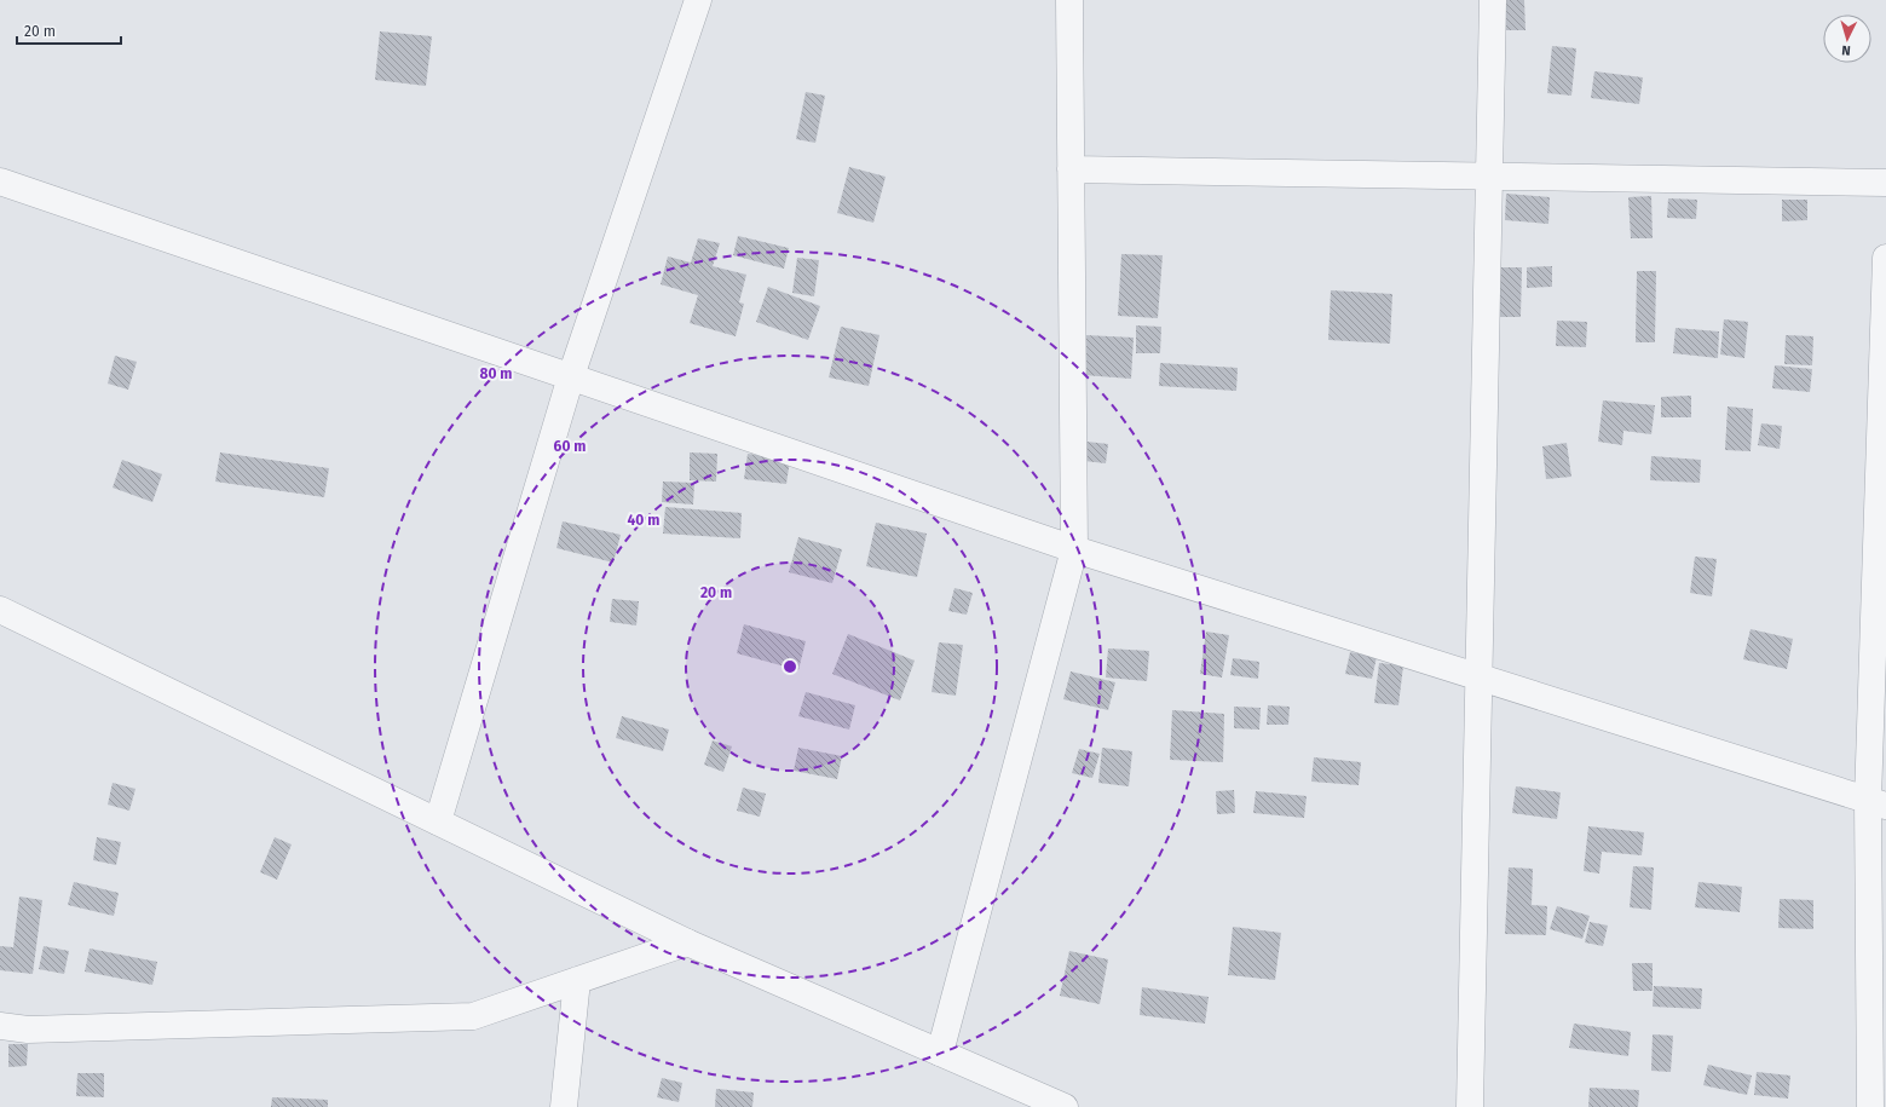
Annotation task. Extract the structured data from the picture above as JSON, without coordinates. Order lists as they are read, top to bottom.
{
  "scale_bar": "20 m",
  "north": "bottom",
  "rings": [
    "80 m",
    "60 m",
    "40 m",
    "20 m"
  ]
}
